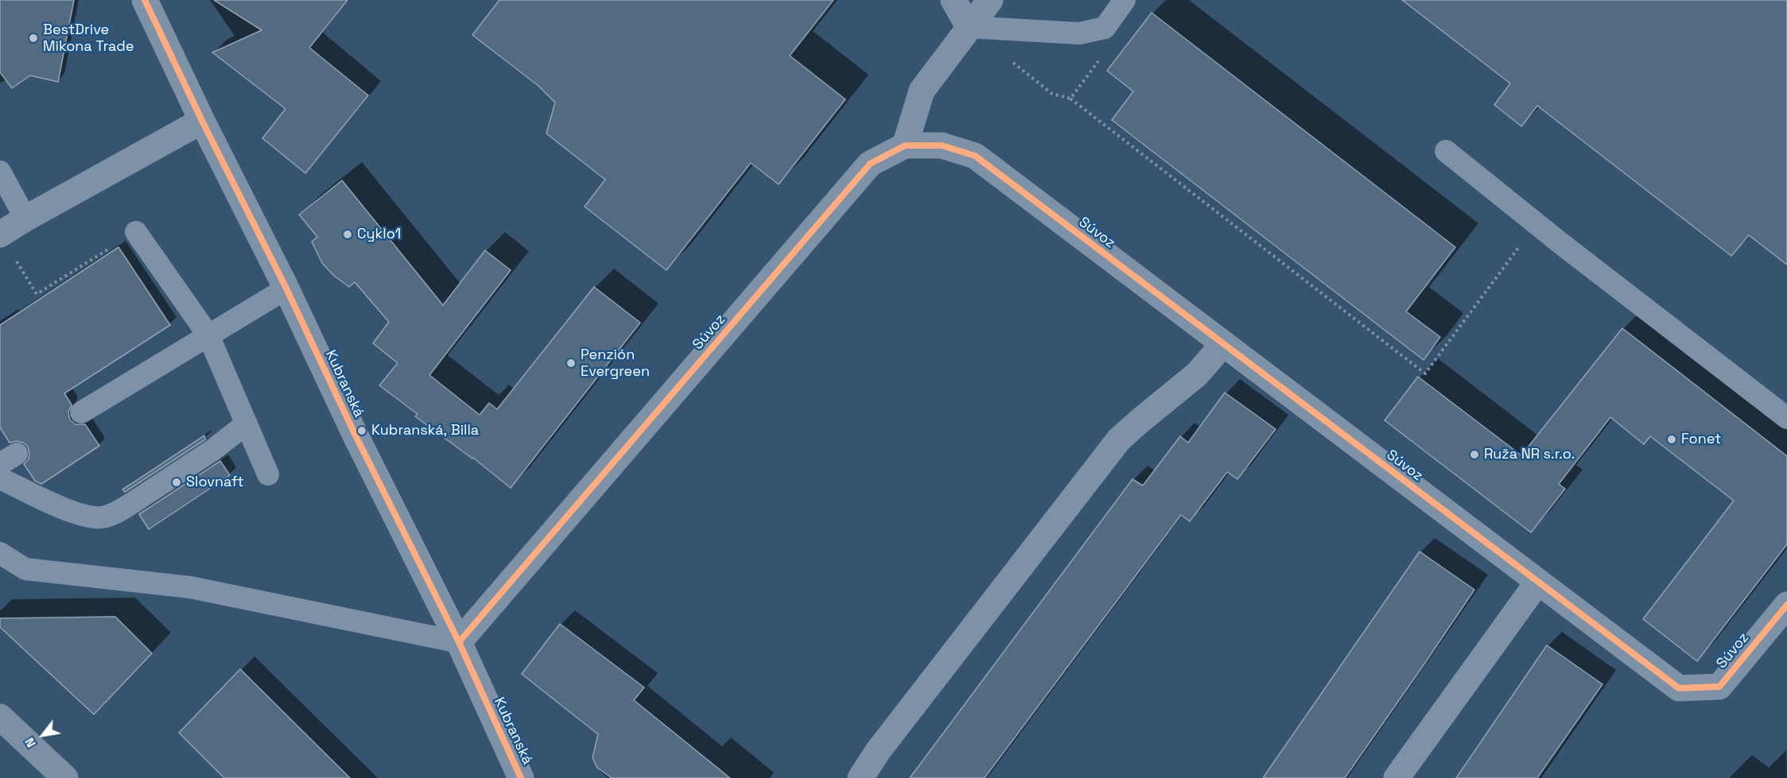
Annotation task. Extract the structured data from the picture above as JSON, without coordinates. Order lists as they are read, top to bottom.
{
  "streets": {
    "street": ["Súvoz", "Kubranská"]
  },
  "crossings": [
    ["Súvoz", "Kubranská"]
  ],
  "places": [
    "BestDrive Mikona Trade",
    "Cyklo1",
    "Penzión Evergreen",
    "Kubranská, Billa",
    "Fonet",
    "Ruža NR s.r.o.",
    "Slovnaft"
  ],
  "north": "bottom left"
}
